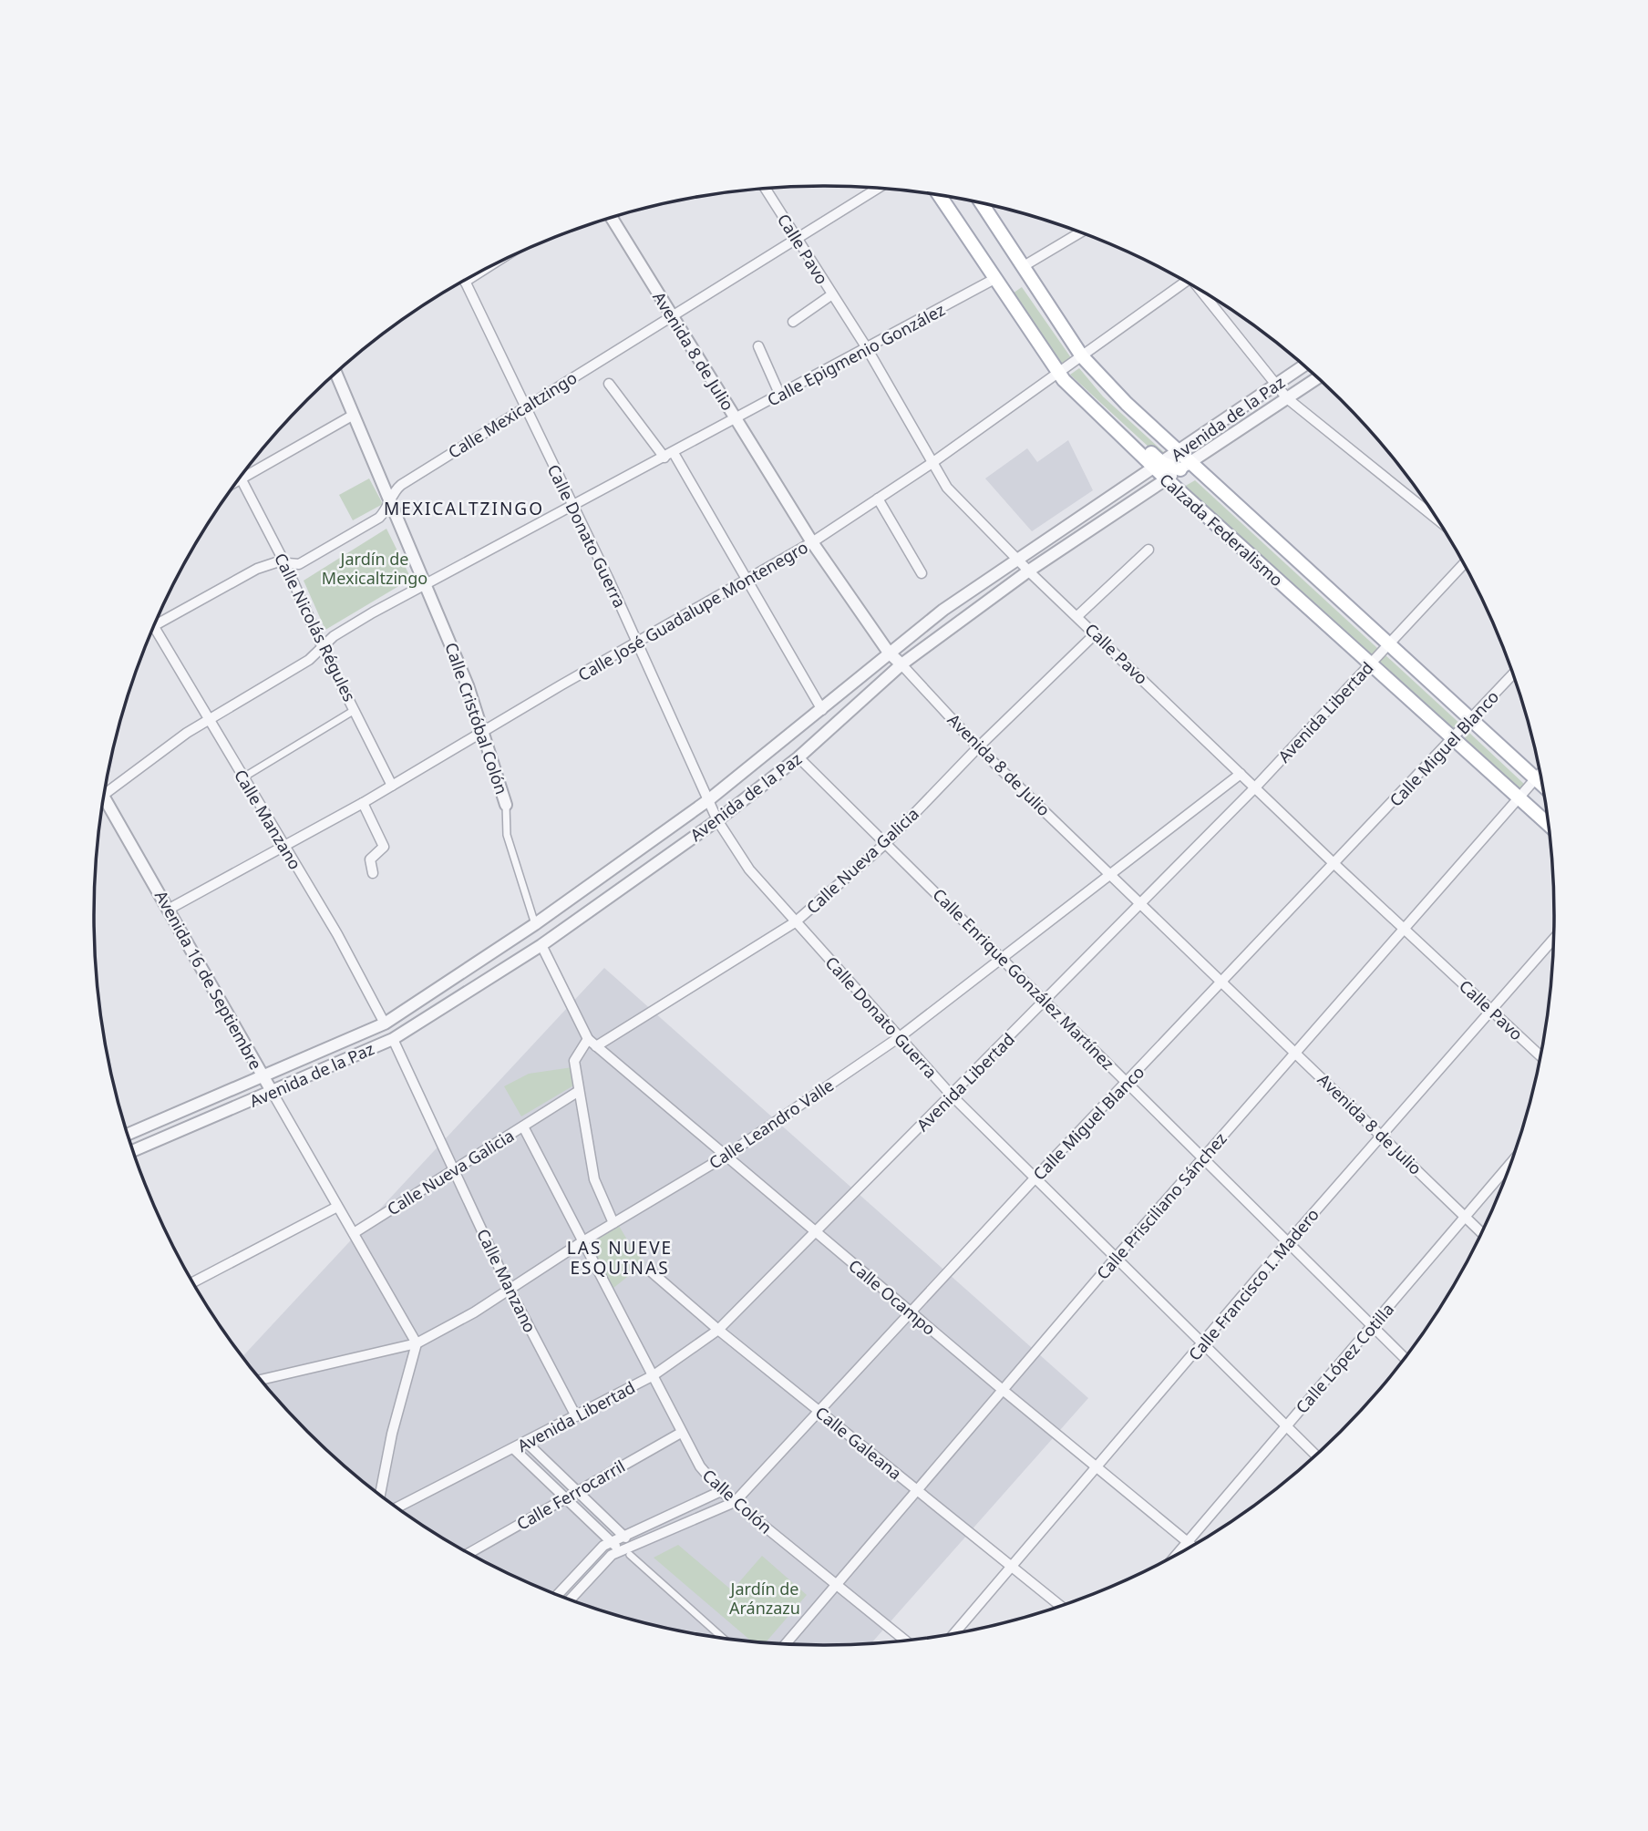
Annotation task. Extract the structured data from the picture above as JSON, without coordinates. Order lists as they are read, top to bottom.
{
  "streets": {
    "main road": ["Calzada Federalismo"],
    "street": [
      "Calle Pavo",
      "Avenida 8 de Julio",
      "Calle Epigmenio González",
      "Calle Mexicaltzingo",
      "Avenida de la Paz",
      "Calle Donato Guerra",
      "Calle José Guadalupe Montenegro",
      "Calle Nicolás Régules",
      "Avenida Libertad",
      "Calle Cristóbal Colón",
      "Calle Miguel Blanco",
      "Calle Manzano",
      "Calle Nueva Galicia",
      "Calle Enrique González Martínez",
      "Avenida 16 de Septiembre",
      "Calle Leandro Valle",
      "Calle Prisciliano Sánchez",
      "Calle Francisco I. Madero",
      "Calle Ocampo",
      "Calle López Cotilla",
      "Calle Galeana",
      "Calle Ferrocarril",
      "Calle Colón"
    ]
  },
  "crossings": [
    ["Calle Pavo", "Calle Epigmenio González"],
    ["Calle Pavo", "Calle Mexicaltzingo"],
    ["Calle Pavo", "Avenida de la Paz"],
    ["Calle Pavo", "Calle José Guadalupe Montenegro"],
    ["Calle Pavo", "Avenida Libertad"],
    ["Calle Pavo", "Calle Miguel Blanco"],
    ["Calle Pavo", "Calle Nueva Galicia"],
    ["Calle Pavo", "Calle Leandro Valle"],
    ["Calle Pavo", "Calle Prisciliano Sánchez"],
    ["Calle Pavo", "Calle Francisco I. Madero"],
    ["Avenida 8 de Julio", "Calle Epigmenio González"],
    ["Avenida 8 de Julio", "Calle Mexicaltzingo"],
    ["Avenida 8 de Julio", "Avenida de la Paz"],
    ["Avenida 8 de Julio", "Calle José Guadalupe Montenegro"],
    ["Avenida 8 de Julio", "Avenida Libertad"],
    ["Avenida 8 de Julio", "Calle Miguel Blanco"],
    ["Avenida 8 de Julio", "Calle Nueva Galicia"],
    ["Avenida 8 de Julio", "Calle Leandro Valle"],
    ["Avenida 8 de Julio", "Calle Prisciliano Sánchez"],
    ["Avenida 8 de Julio", "Calle Francisco I. Madero"],
    ["Avenida 8 de Julio", "Calle López Cotilla"],
    ["Calle Epigmenio González", "Calzada Federalismo"],
    ["Calle Epigmenio González", "Calle Donato Guerra"],
    ["Calle Epigmenio González", "Calle Nicolás Régules"],
    ["Calle Epigmenio González", "Calle Cristóbal Colón"],
    ["Calle Epigmenio González", "Calle Manzano"],
    ["Calle Mexicaltzingo", "Calle Donato Guerra"],
    ["Calle Mexicaltzingo", "Calle Nicolás Régules"],
    ["Calle Mexicaltzingo", "Calle Cristóbal Colón"],
    ["Avenida de la Paz", "Calzada Federalismo"],
    ["Avenida de la Paz", "Calle Donato Guerra"],
    ["Avenida de la Paz", "Calle Cristóbal Colón"],
    ["Avenida de la Paz", "Calle Manzano"],
    ["Avenida de la Paz", "Calle Enrique González Martínez"],
    ["Avenida de la Paz", "Avenida 16 de Septiembre"],
    ["Calzada Federalismo", "Calle José Guadalupe Montenegro"],
    ["Calzada Federalismo", "Avenida Libertad"],
    ["Calzada Federalismo", "Calle Miguel Blanco"],
    ["Calzada Federalismo", "Calle Prisciliano Sánchez"],
    ["Calle Donato Guerra", "Calle José Guadalupe Montenegro"],
    ["Calle Donato Guerra", "Avenida Libertad"],
    ["Calle Donato Guerra", "Calle Miguel Blanco"],
    ["Calle Donato Guerra", "Calle Nueva Galicia"],
    ["Calle Donato Guerra", "Calle Leandro Valle"],
    ["Calle Donato Guerra", "Calle Prisciliano Sánchez"],
    ["Calle Donato Guerra", "Calle Francisco I. Madero"],
    ["Calle Donato Guerra", "Calle López Cotilla"],
    ["Calle José Guadalupe Montenegro", "Calle Nicolás Régules"],
    ["Calle José Guadalupe Montenegro", "Calle Cristóbal Colón"],
    ["Calle José Guadalupe Montenegro", "Calle Manzano"],
    ["Calle José Guadalupe Montenegro", "Avenida 16 de Septiembre"],
    ["Avenida Libertad", "Calle Manzano"],
    ["Avenida Libertad", "Calle Enrique González Martínez"],
    ["Avenida Libertad", "Calle Ocampo"],
    ["Avenida Libertad", "Calle Galeana"],
    ["Avenida Libertad", "Calle Colón"],
    ["Calle Cristóbal Colón", "Calle Ocampo"],
    ["Calle Miguel Blanco", "Calle Enrique González Martínez"],
    ["Calle Miguel Blanco", "Calle Ocampo"],
    ["Calle Miguel Blanco", "Calle Galeana"],
    ["Calle Miguel Blanco", "Calle Colón"],
    ["Calle Manzano", "Calle Nueva Galicia"],
    ["Calle Manzano", "Calle Leandro Valle"],
    ["Calle Nueva Galicia", "Calle Enrique González Martínez"],
    ["Calle Nueva Galicia", "Avenida 16 de Septiembre"],
    ["Calle Nueva Galicia", "Calle Ocampo"],
    ["Calle Nueva Galicia", "Calle Colón"],
    ["Calle Enrique González Martínez", "Calle Leandro Valle"],
    ["Calle Enrique González Martínez", "Calle Prisciliano Sánchez"],
    ["Calle Enrique González Martínez", "Calle Francisco I. Madero"],
    ["Calle Enrique González Martínez", "Calle López Cotilla"],
    ["Avenida 16 de Septiembre", "Calle Leandro Valle"],
    ["Calle Leandro Valle", "Calle Ocampo"],
    ["Calle Leandro Valle", "Calle Colón"],
    ["Calle Prisciliano Sánchez", "Calle Ocampo"],
    ["Calle Prisciliano Sánchez", "Calle Galeana"],
    ["Calle Prisciliano Sánchez", "Calle Colón"],
    ["Calle Francisco I. Madero", "Calle Ocampo"],
    ["Calle Francisco I. Madero", "Calle Galeana"],
    ["Calle Ocampo", "Calle López Cotilla"],
    ["Calle Ferrocarril", "Calle Colón"]
  ],
  "districts": ["MEXICALTZINGO", "LAS NUEVE ESQUINAS"],
  "parks": ["Jardín de Mexicaltzingo", "Jardín de Aránzazu"]
}
